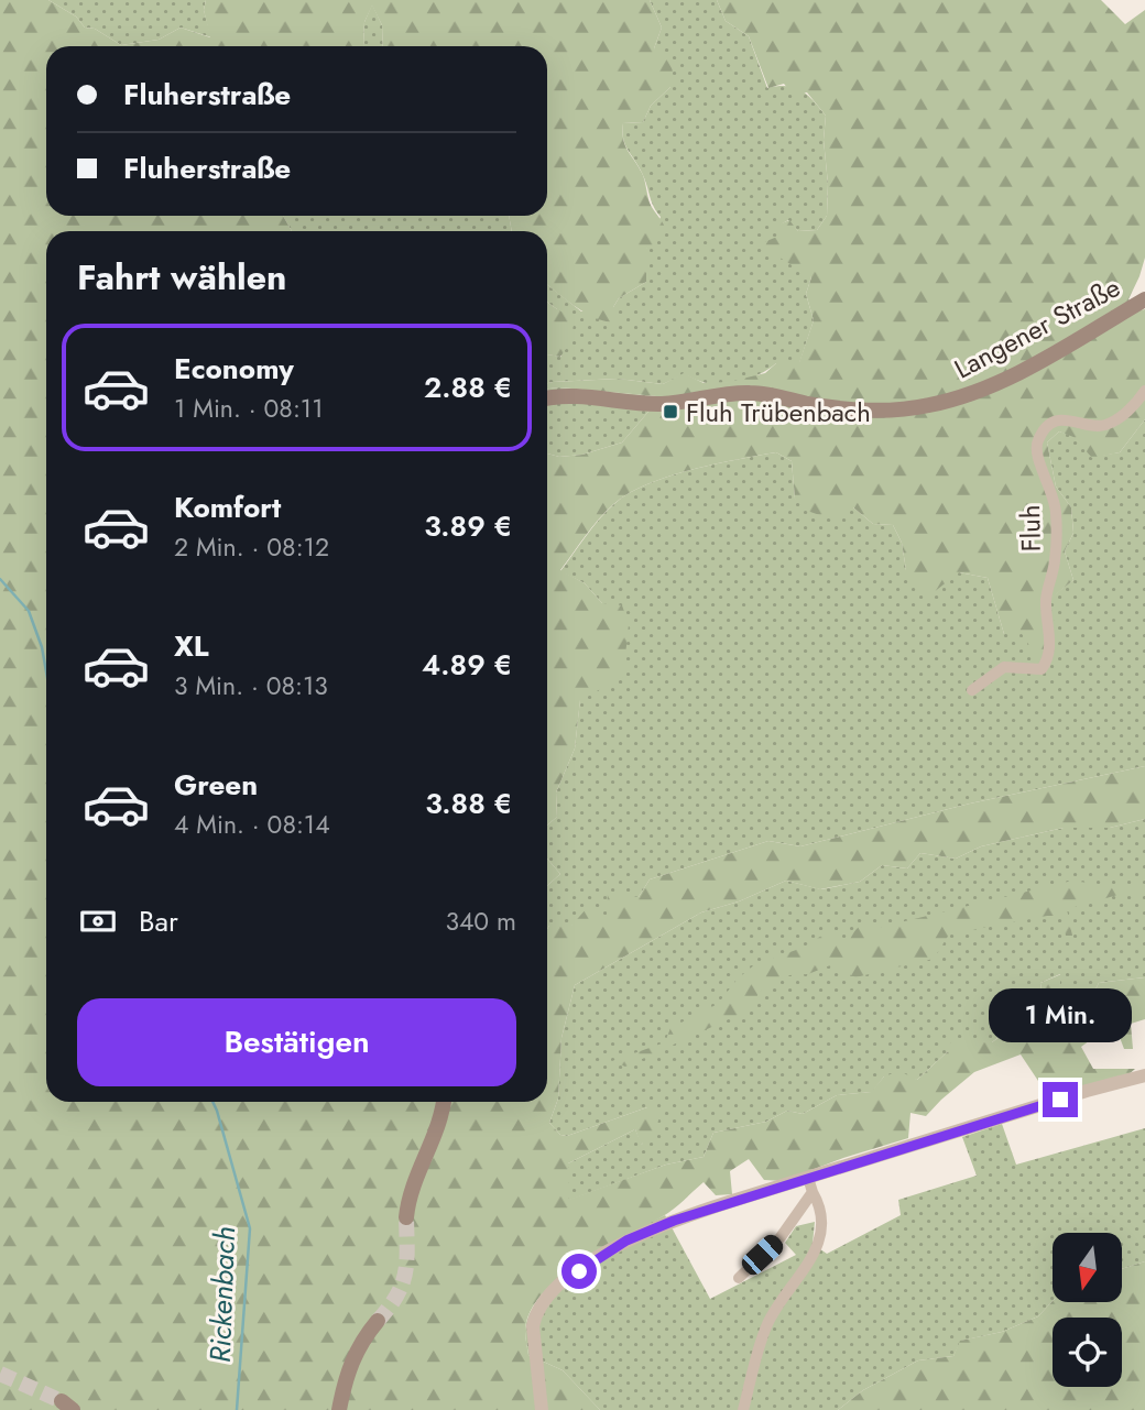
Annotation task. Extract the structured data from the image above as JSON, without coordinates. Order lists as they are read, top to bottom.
{
  "streets": {
    "main road": ["Langener Straße"],
    "street": ["Fluh"]
  },
  "water": ["Rickenbach"],
  "places": {
    "transit": ["Fluh Trübenbach"]
  },
  "north": "bottom",
  "page": {
    "banner": ["Fluherstraße", "Fluherstraße"],
    "heading": "Fahrt wählen",
    "list": [
      {
        "name": "Economy",
        "note": "1 Min. · 08:11",
        "value": "2.88 €"
      },
      {
        "name": "Komfort",
        "note": "2 Min. · 08:12",
        "value": "3.89 €"
      },
      {
        "name": "XL",
        "note": "3 Min. · 08:13",
        "value": "4.89 €"
      },
      {
        "name": "Green",
        "note": "4 Min. · 08:14",
        "value": "3.88 €"
      }
    ],
    "pay": ["Bar", "340 m"],
    "buttons": "Bestätigen",
    "bubble": "1 Min."
  }
}
